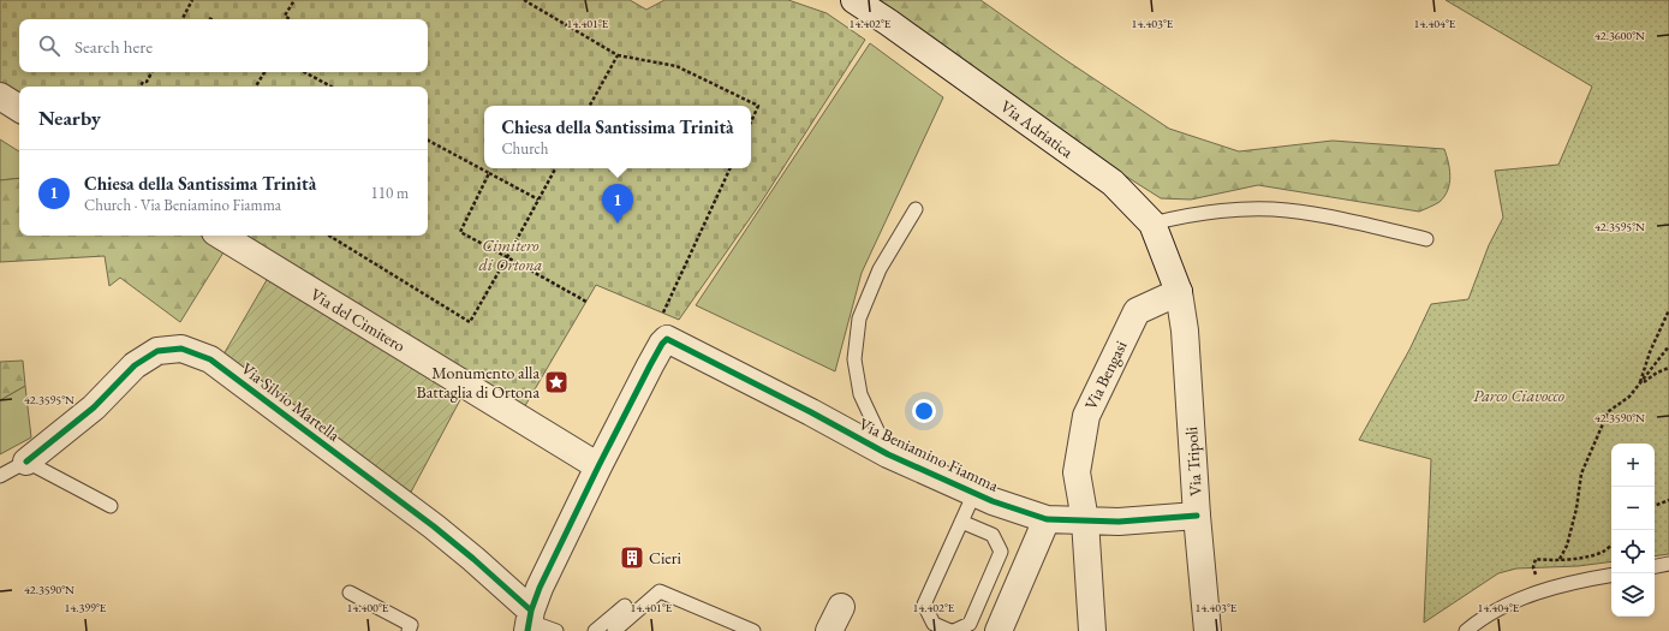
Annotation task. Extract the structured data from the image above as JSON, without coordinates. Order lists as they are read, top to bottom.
{
  "streets": {
    "street": [
      "Via Adriatica",
      "Via del Cimitero",
      "Via Bengasi",
      "Via Silvio Martella",
      "Via Beniamino Fiamma",
      "Via Tripoli"
    ]
  },
  "crossings": [
    ["Via Adriatica", "Via Bengasi"],
    ["Via Adriatica", "Via Tripoli"],
    ["Via del Cimitero", "Via Beniamino Fiamma"],
    ["Via Bengasi", "Via Beniamino Fiamma"],
    ["Via Bengasi", "Via Tripoli"],
    ["Via Beniamino Fiamma", "Via Tripoli"]
  ],
  "parks": ["Cimitero di Ortona", "Parco Ciavocco"],
  "places": {
    "place": ["Monumento alla Battaglia di Ortona"],
    "building": ["Cieri"]
  },
  "page": {
    "search": "Search here",
    "heading": "Nearby",
    "popup": ["Chiesa della Santissima Trinità", "Church"],
    "list": [
      {
        "mark": "1",
        "name": "Chiesa della Santissima Trinità",
        "note": "Church · Via Beniamino Fiamma",
        "value": "110 m"
      }
    ],
    "pins": "1",
    "map_buttons": ["+", "−"]
  },
  "coordinates": [
    "14.401°E",
    "14.402°E",
    "14.403°E",
    "14.404°E",
    "42.3600°N",
    "42.3595°N",
    "42.3590°N",
    "14.399°E",
    "14.400°E"
  ]
}
